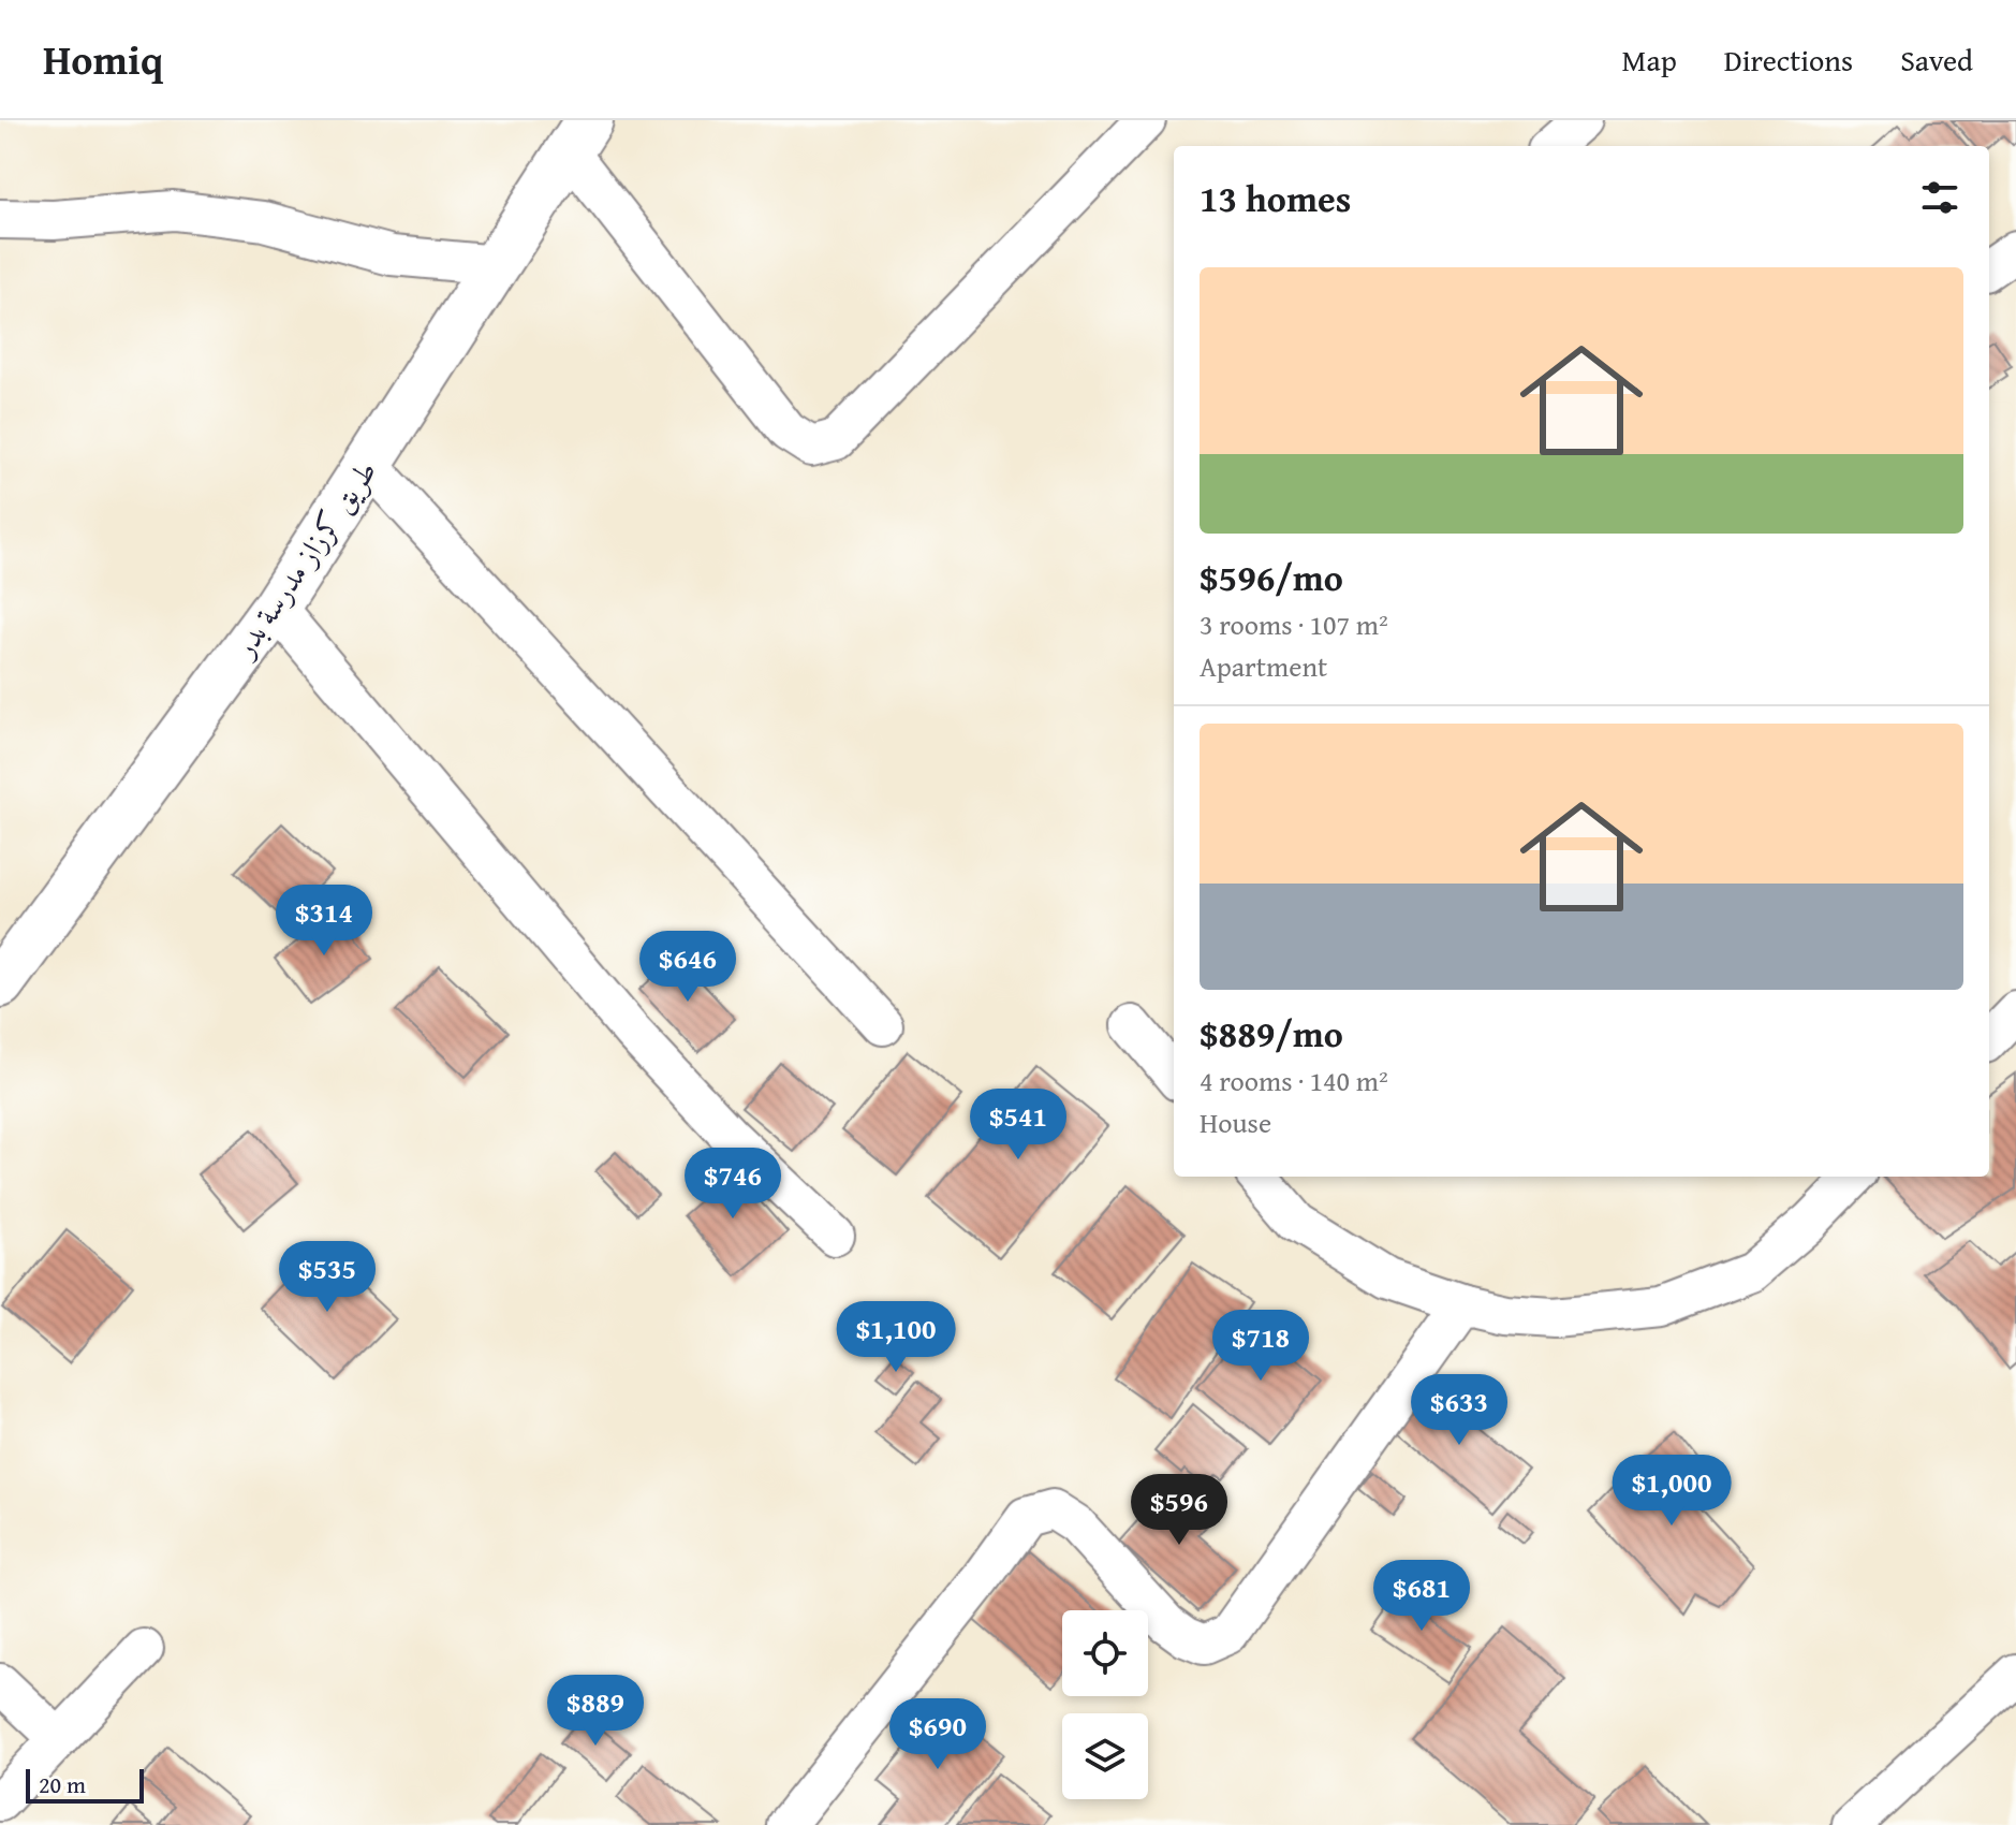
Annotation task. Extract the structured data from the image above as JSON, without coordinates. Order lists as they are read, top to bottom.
{
  "streets": {
    "street": ["طريق كرزاز مدرسة بدر"]
  },
  "scale_bar": "20 m",
  "page": {
    "header": "Homiq",
    "nav": ["Map", "Directions", "Saved"],
    "heading": "13 homes",
    "list": [
      {
        "name": "$596/mo",
        "note": "3 rooms · 107 m² · Apartment"
      },
      {
        "name": "$889/mo",
        "note": "4 rooms · 140 m² · House"
      }
    ],
    "price": [
      "$314",
      "$646",
      "$541",
      "$746",
      "$535",
      "$1,100",
      "$718",
      "$633",
      "$1,000",
      "$596",
      "$681",
      "$889",
      "$690"
    ],
    "scale": "20 m"
  }
}
